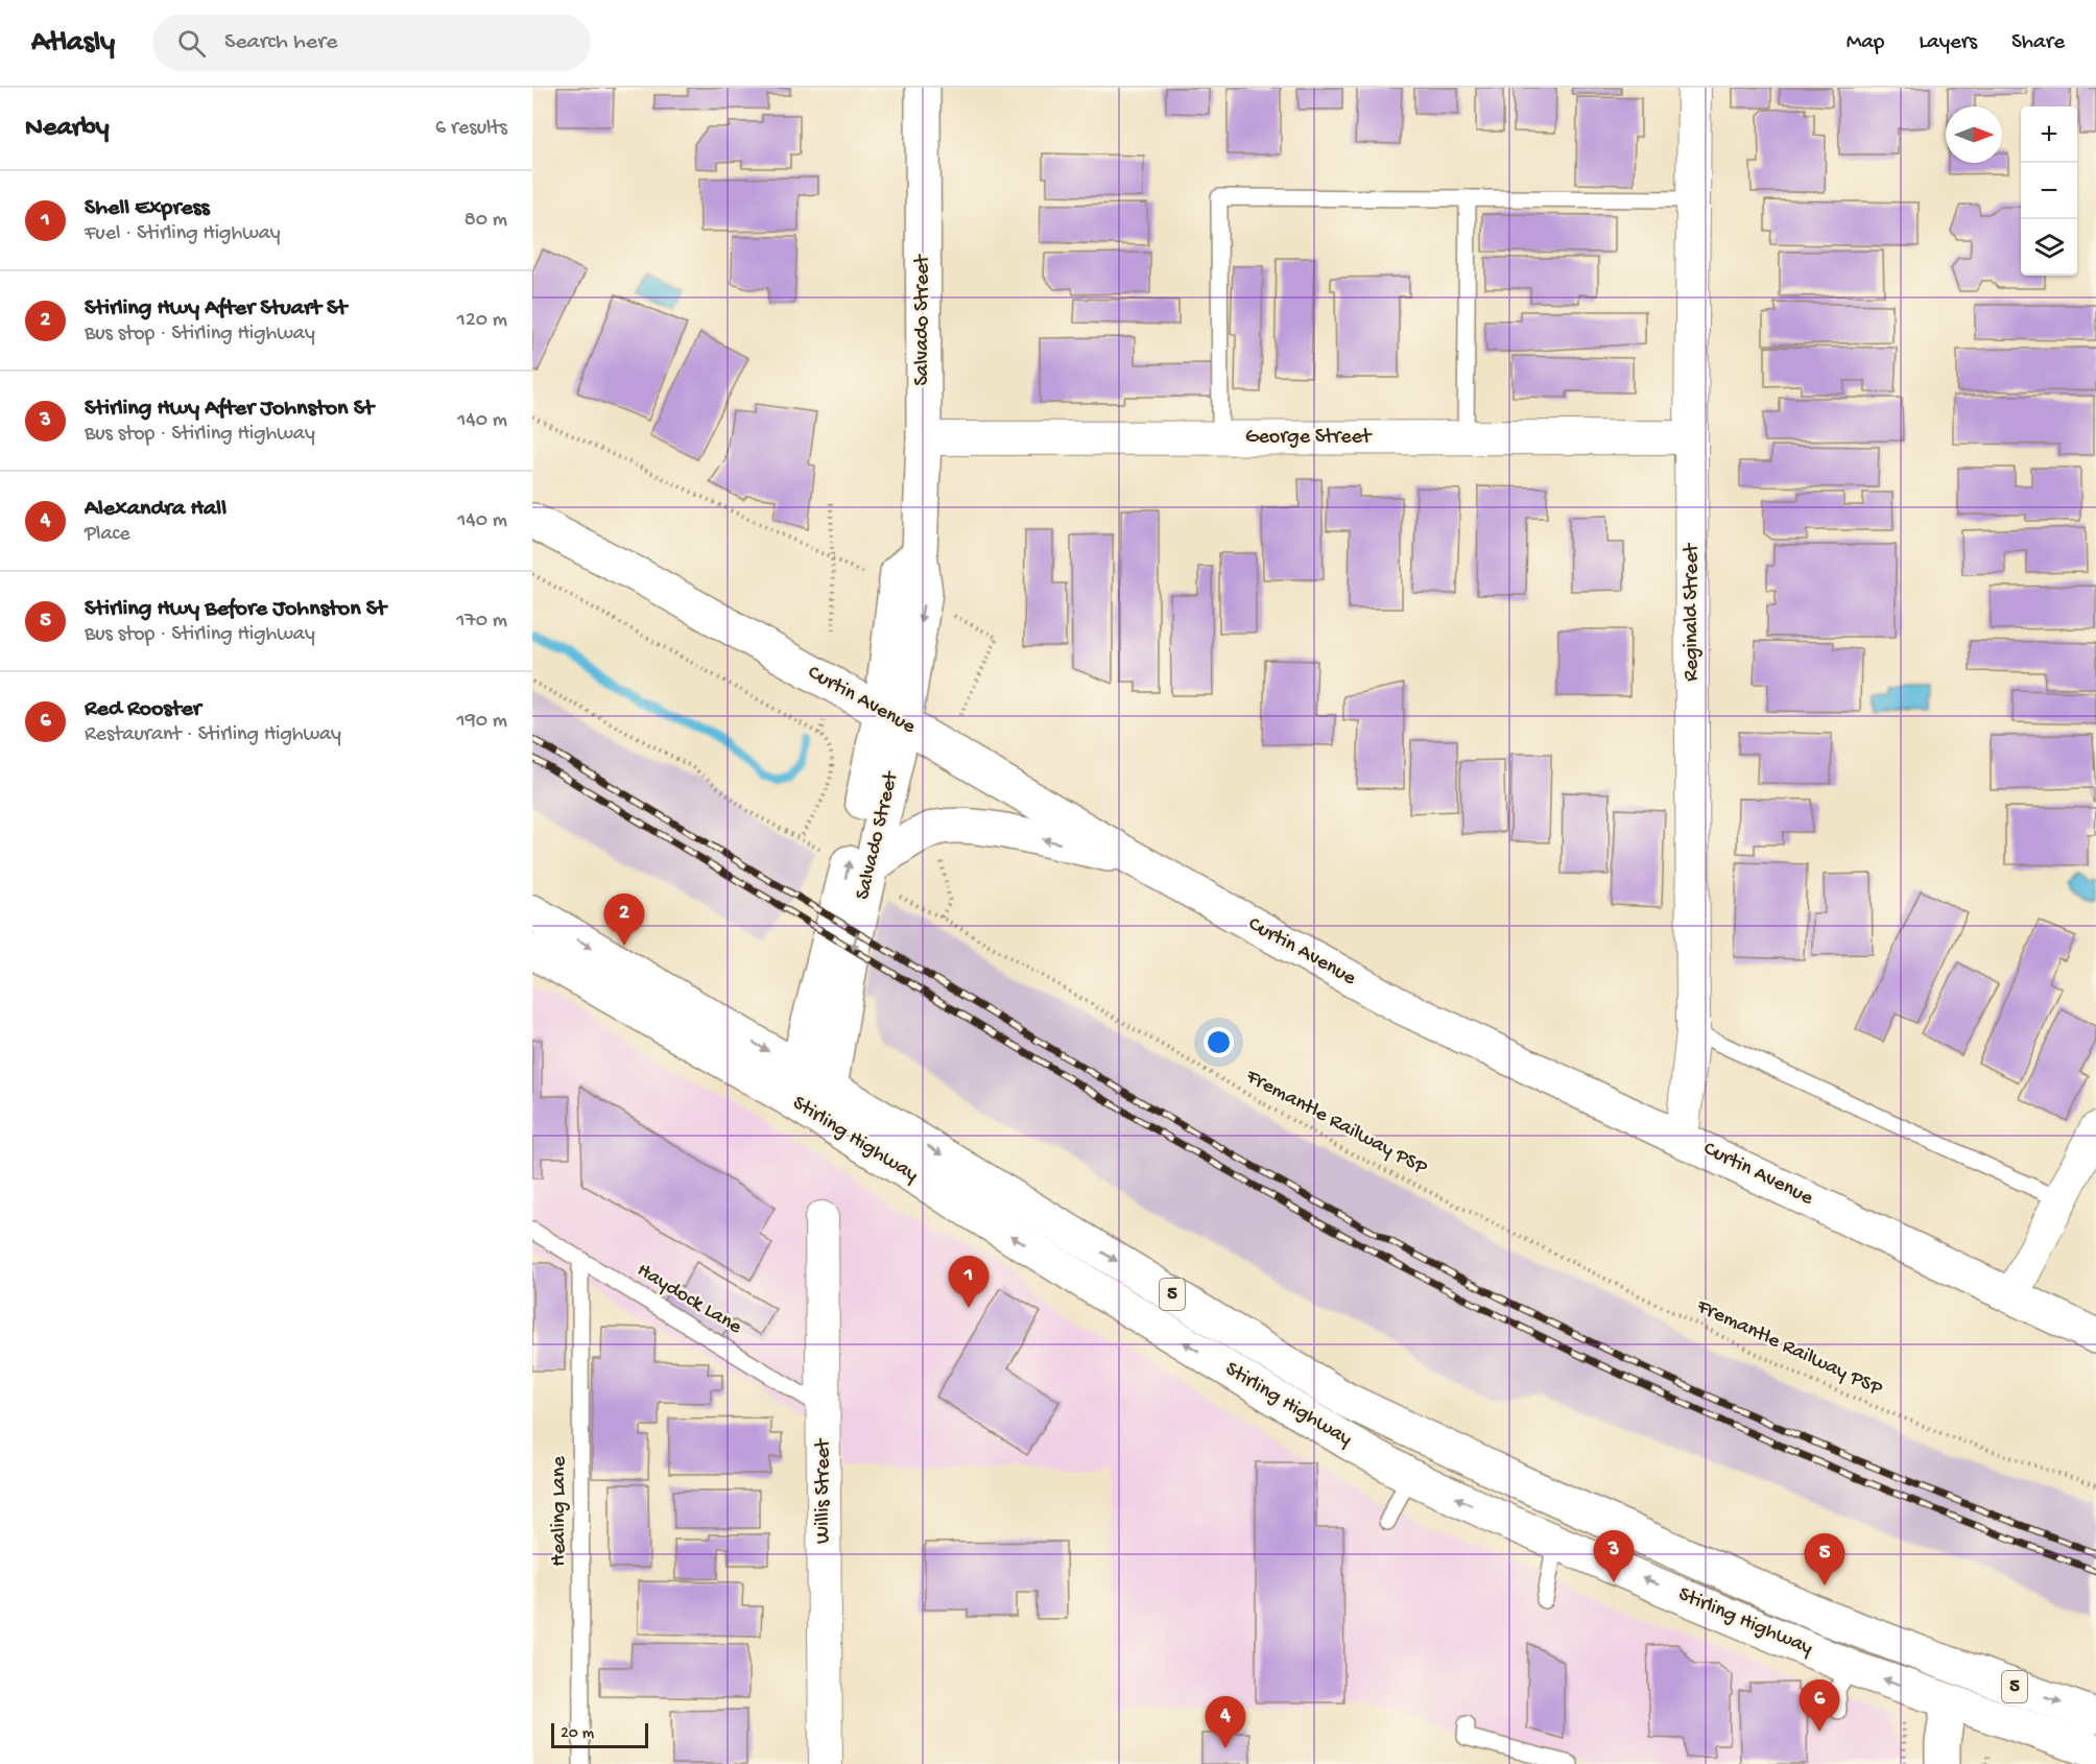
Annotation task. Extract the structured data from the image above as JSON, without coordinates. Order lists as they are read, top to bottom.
{
  "streets": {
    "main road": [
      "Salvado Street",
      "Curtin Avenue",
      "Stirling Highway",
      "5"
    ],
    "street": ["George Street", "Reginald Street", "Willis Street"],
    "lane": ["Haydock Lane", "Healing Lane"],
    "path": ["Fremantle Railway PSP"]
  },
  "crossings": [
    ["Salvado Street", "George Street"],
    ["Salvado Street", "Curtin Avenue"],
    ["Salvado Street", "Fremantle Railway PSP"],
    ["Salvado Street", "Stirling Highway"],
    ["George Street", "Reginald Street"],
    ["Reginald Street", "Curtin Avenue"],
    ["Haydock Lane", "Willis Street"],
    ["Haydock Lane", "Healing Lane"]
  ],
  "scale_bar": "20 m",
  "north": "right",
  "page": {
    "header": "Atlasly",
    "search": "Search here",
    "nav": ["Map", "Layers", "Share"],
    "heading": ["Nearby", "6 results"],
    "map_buttons": ["+", "−"],
    "list": [
      {
        "mark": "1",
        "name": "Shell Express",
        "note": "Fuel · Stirling Highway",
        "value": "80 m"
      },
      {
        "mark": "2",
        "name": "Stirling Hwy After Stuart St",
        "note": "Bus stop · Stirling Highway",
        "value": "120 m"
      },
      {
        "mark": "3",
        "name": "Stirling Hwy After Johnston St",
        "note": "Bus stop · Stirling Highway",
        "value": "140 m"
      },
      {
        "mark": "4",
        "name": "Alexandra Hall",
        "note": "Place",
        "value": "140 m"
      },
      {
        "mark": "5",
        "name": "Stirling Hwy Before Johnston St",
        "note": "Bus stop · Stirling Highway",
        "value": "170 m"
      },
      {
        "mark": "6",
        "name": "Red Rooster",
        "note": "Restaurant · Stirling Highway",
        "value": "190 m"
      }
    ],
    "pins": [
      "2",
      "1",
      "3",
      "5",
      "6",
      "4"
    ],
    "scale": "20 m"
  }
}
